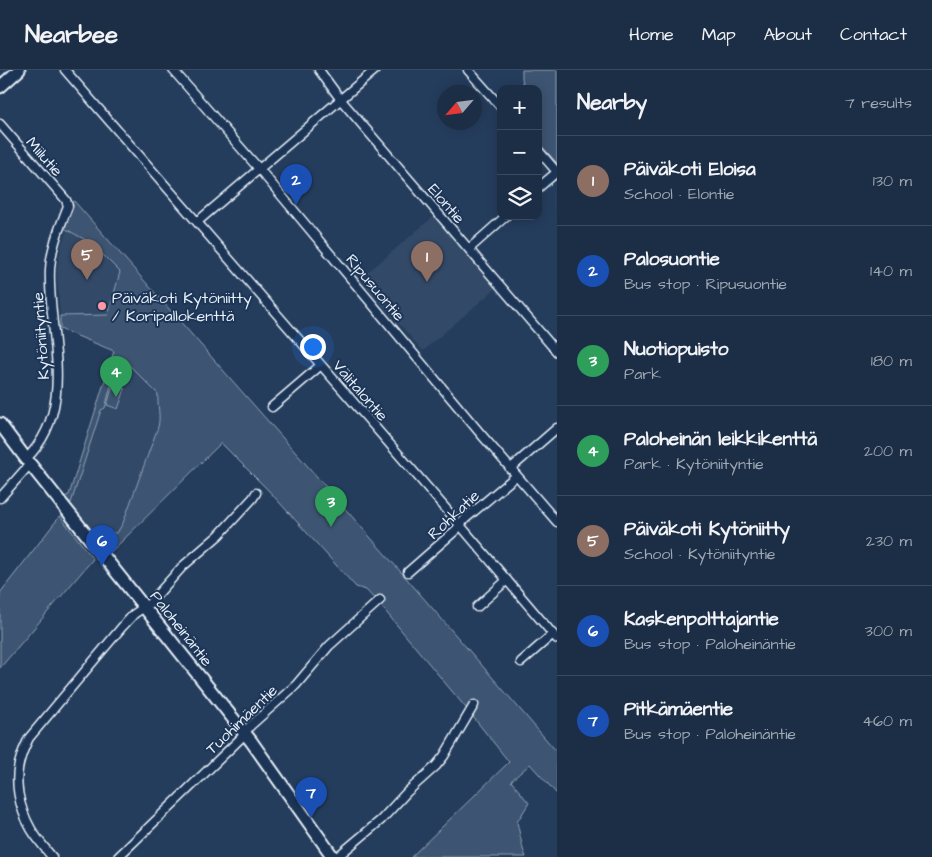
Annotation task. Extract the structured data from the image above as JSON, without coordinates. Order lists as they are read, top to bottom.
{
  "streets": {
    "street": [
      "Miilutie",
      "Elontie",
      "Ripusuontie",
      "Kytöniityntie",
      "Välitalontie",
      "Rohkatie",
      "Paloheinäntie",
      "Tuohimäentie"
    ]
  },
  "crossings": [
    ["Miilutie", "Kytöniityntie"],
    ["Ripusuontie", "Rohkatie"],
    ["Kytöniityntie", "Paloheinäntie"],
    ["Välitalontie", "Rohkatie"],
    ["Paloheinäntie", "Tuohimäentie"]
  ],
  "places": ["Päiväkoti Kytöniitty / Koripallokenttä"],
  "north": "bottom left",
  "page": {
    "header": "Nearbee",
    "nav": [
      "Home",
      "Map",
      "About",
      "Contact"
    ],
    "heading": ["Nearby", "7 results"],
    "map_buttons": ["+", "−"],
    "list": [
      {
        "mark": "1",
        "name": "Päiväkoti Eloisa",
        "note": "School · Elontie",
        "value": "130 m"
      },
      {
        "mark": "2",
        "name": "Palosuontie",
        "note": "Bus stop · Ripusuontie",
        "value": "140 m"
      },
      {
        "mark": "3",
        "name": "Nuotiopuisto",
        "note": "Park",
        "value": "180 m"
      },
      {
        "mark": "4",
        "name": "Paloheinän leikkikenttä",
        "note": "Park · Kytöniityntie",
        "value": "200 m"
      },
      {
        "mark": "5",
        "name": "Päiväkoti Kytöniitty",
        "note": "School · Kytöniityntie",
        "value": "230 m"
      },
      {
        "mark": "6",
        "name": "Kaskenpolttajantie",
        "note": "Bus stop · Paloheinäntie",
        "value": "300 m"
      },
      {
        "mark": "7",
        "name": "Pitkämäentie",
        "note": "Bus stop · Paloheinäntie",
        "value": "460 m"
      }
    ],
    "pins": [
      "2",
      "5",
      "1",
      "4",
      "3",
      "6",
      "7"
    ]
  }
}
